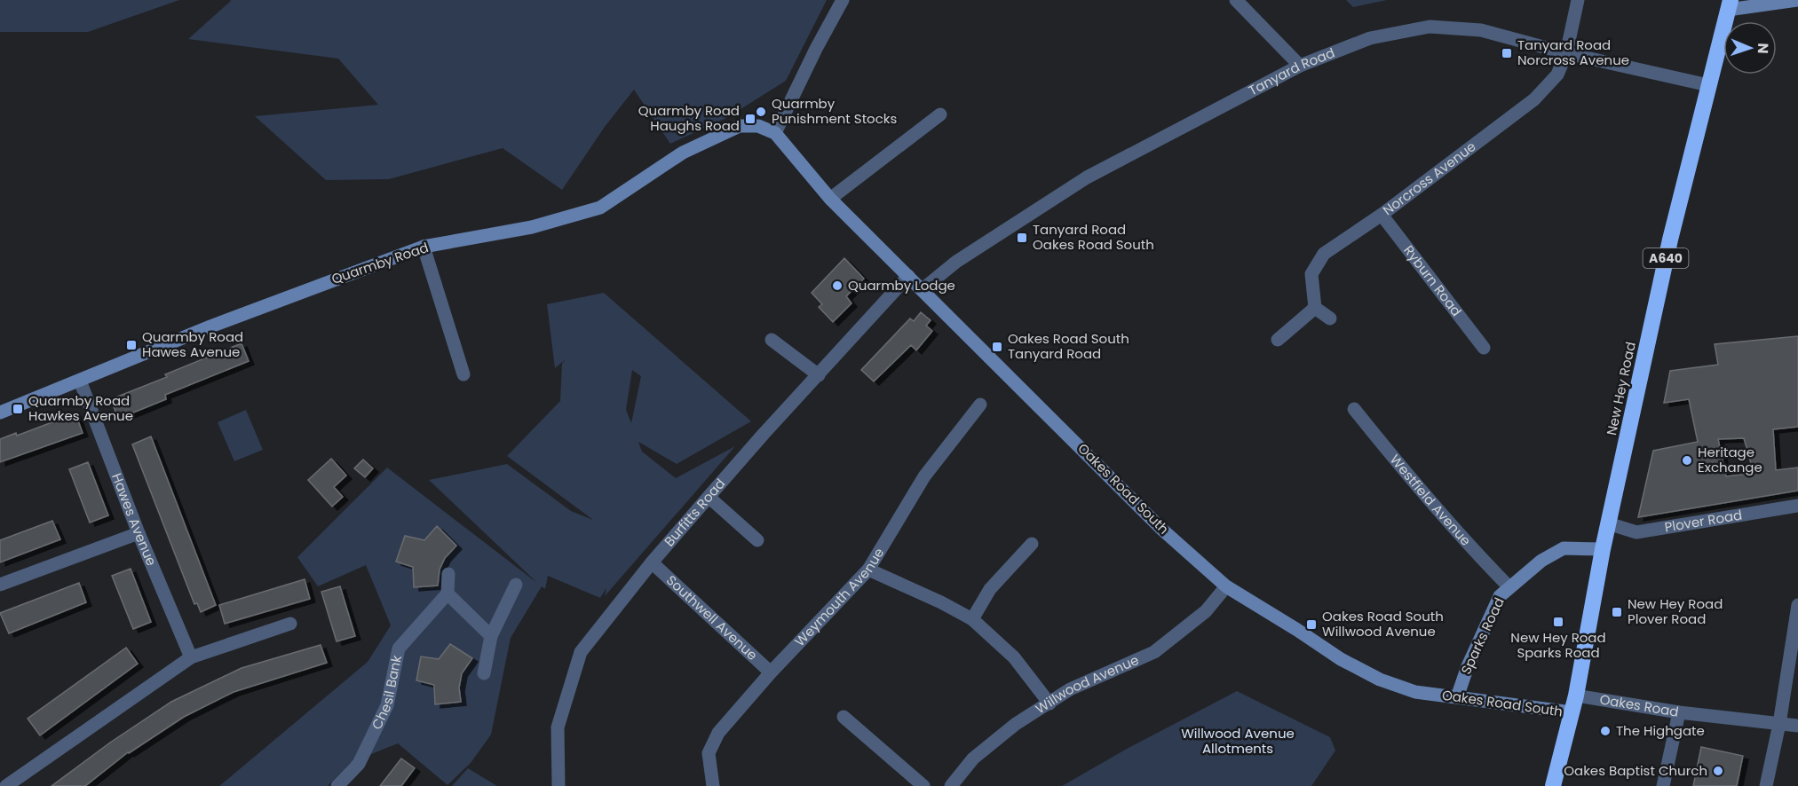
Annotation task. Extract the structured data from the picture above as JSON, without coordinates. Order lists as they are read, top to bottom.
{
  "streets": {
    "highway": ["A640", "New Hey Road"],
    "street": [
      "Tanyard Road",
      "Norcross Avenue",
      "Quarmby Road",
      "Ryburn Road",
      "Oakes Road South",
      "Westfield Avenue",
      "Burfitts Road",
      "Hawes Avenue",
      "Plover Road",
      "Weymouth Avenue",
      "Southwell Avenue",
      "Sparks Road",
      "Willwood Avenue",
      "Chesil Bank",
      "Oakes Road"
    ]
  },
  "crossings": [
    ["Tanyard Road", "Norcross Avenue"],
    ["Tanyard Road", "New Hey Road"],
    ["Tanyard Road", "Oakes Road South"],
    ["Norcross Avenue", "Ryburn Road"],
    ["Quarmby Road", "Oakes Road South"],
    ["Quarmby Road", "Hawes Avenue"],
    ["New Hey Road", "Oakes Road South"],
    ["New Hey Road", "Plover Road"],
    ["New Hey Road", "Sparks Road"],
    ["New Hey Road", "Oakes Road"],
    ["Oakes Road South", "Burfitts Road"],
    ["Oakes Road South", "Sparks Road"],
    ["Oakes Road South", "Willwood Avenue"],
    ["Westfield Avenue", "Sparks Road"],
    ["Burfitts Road", "Southwell Avenue"],
    ["Weymouth Avenue", "Southwell Avenue"]
  ],
  "parks": ["Willwood Avenue Allotments"],
  "places": {
    "transit": [
      "Tanyard Road Norcross Avenue",
      "Quarmby Road Haughs Road",
      "Tanyard Road Oakes Road South",
      "Quarmby Road Hawes Avenue",
      "Oakes Road South Tanyard Road",
      "Quarmby Road Hawkes Avenue",
      "New Hey Road Plover Road",
      "New Hey Road Sparks Road",
      "Oakes Road South Willwood Avenue"
    ],
    "other": [
      "Quarmby Punishment Stocks",
      "Quarmby Lodge",
      "Heritage Exchange",
      "The Highgate",
      "Oakes Baptist Church"
    ]
  },
  "north": "right"
}
